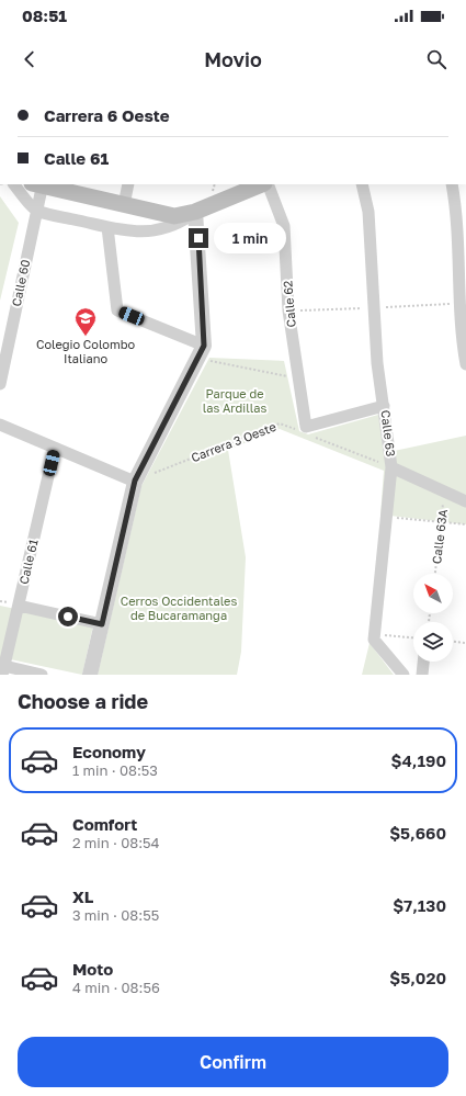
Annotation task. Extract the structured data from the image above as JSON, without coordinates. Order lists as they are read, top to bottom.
{
  "streets": {
    "street": [
      "Calle 60",
      "Calle 62",
      "Calle 63",
      "Calle 61"
    ],
    "path": ["Carrera 3 Oeste", "Calle 63A"]
  },
  "crossings": [
    ["Calle 62", "Carrera 3 Oeste"]
  ],
  "parks": ["Parque de las Ardillas", "Cerros Occidentales de Bucaramanga"],
  "places": {
    "school or university": ["Colegio Colombo Italiano"]
  },
  "north": "top left",
  "page": {
    "status": "08:51",
    "header": "Movio",
    "banner": ["Carrera 6 Oeste", "Calle 61"],
    "bubble": "1 min",
    "heading": "Choose a ride",
    "list": [
      {
        "name": "Economy",
        "note": "1 min · 08:53",
        "value": "$4,190"
      },
      {
        "name": "Comfort",
        "note": "2 min · 08:54",
        "value": "$5,660"
      },
      {
        "name": "XL",
        "note": "3 min · 08:55",
        "value": "$7,130"
      },
      {
        "name": "Moto",
        "note": "4 min · 08:56",
        "value": "$5,020"
      }
    ],
    "buttons": "Confirm"
  }
}
